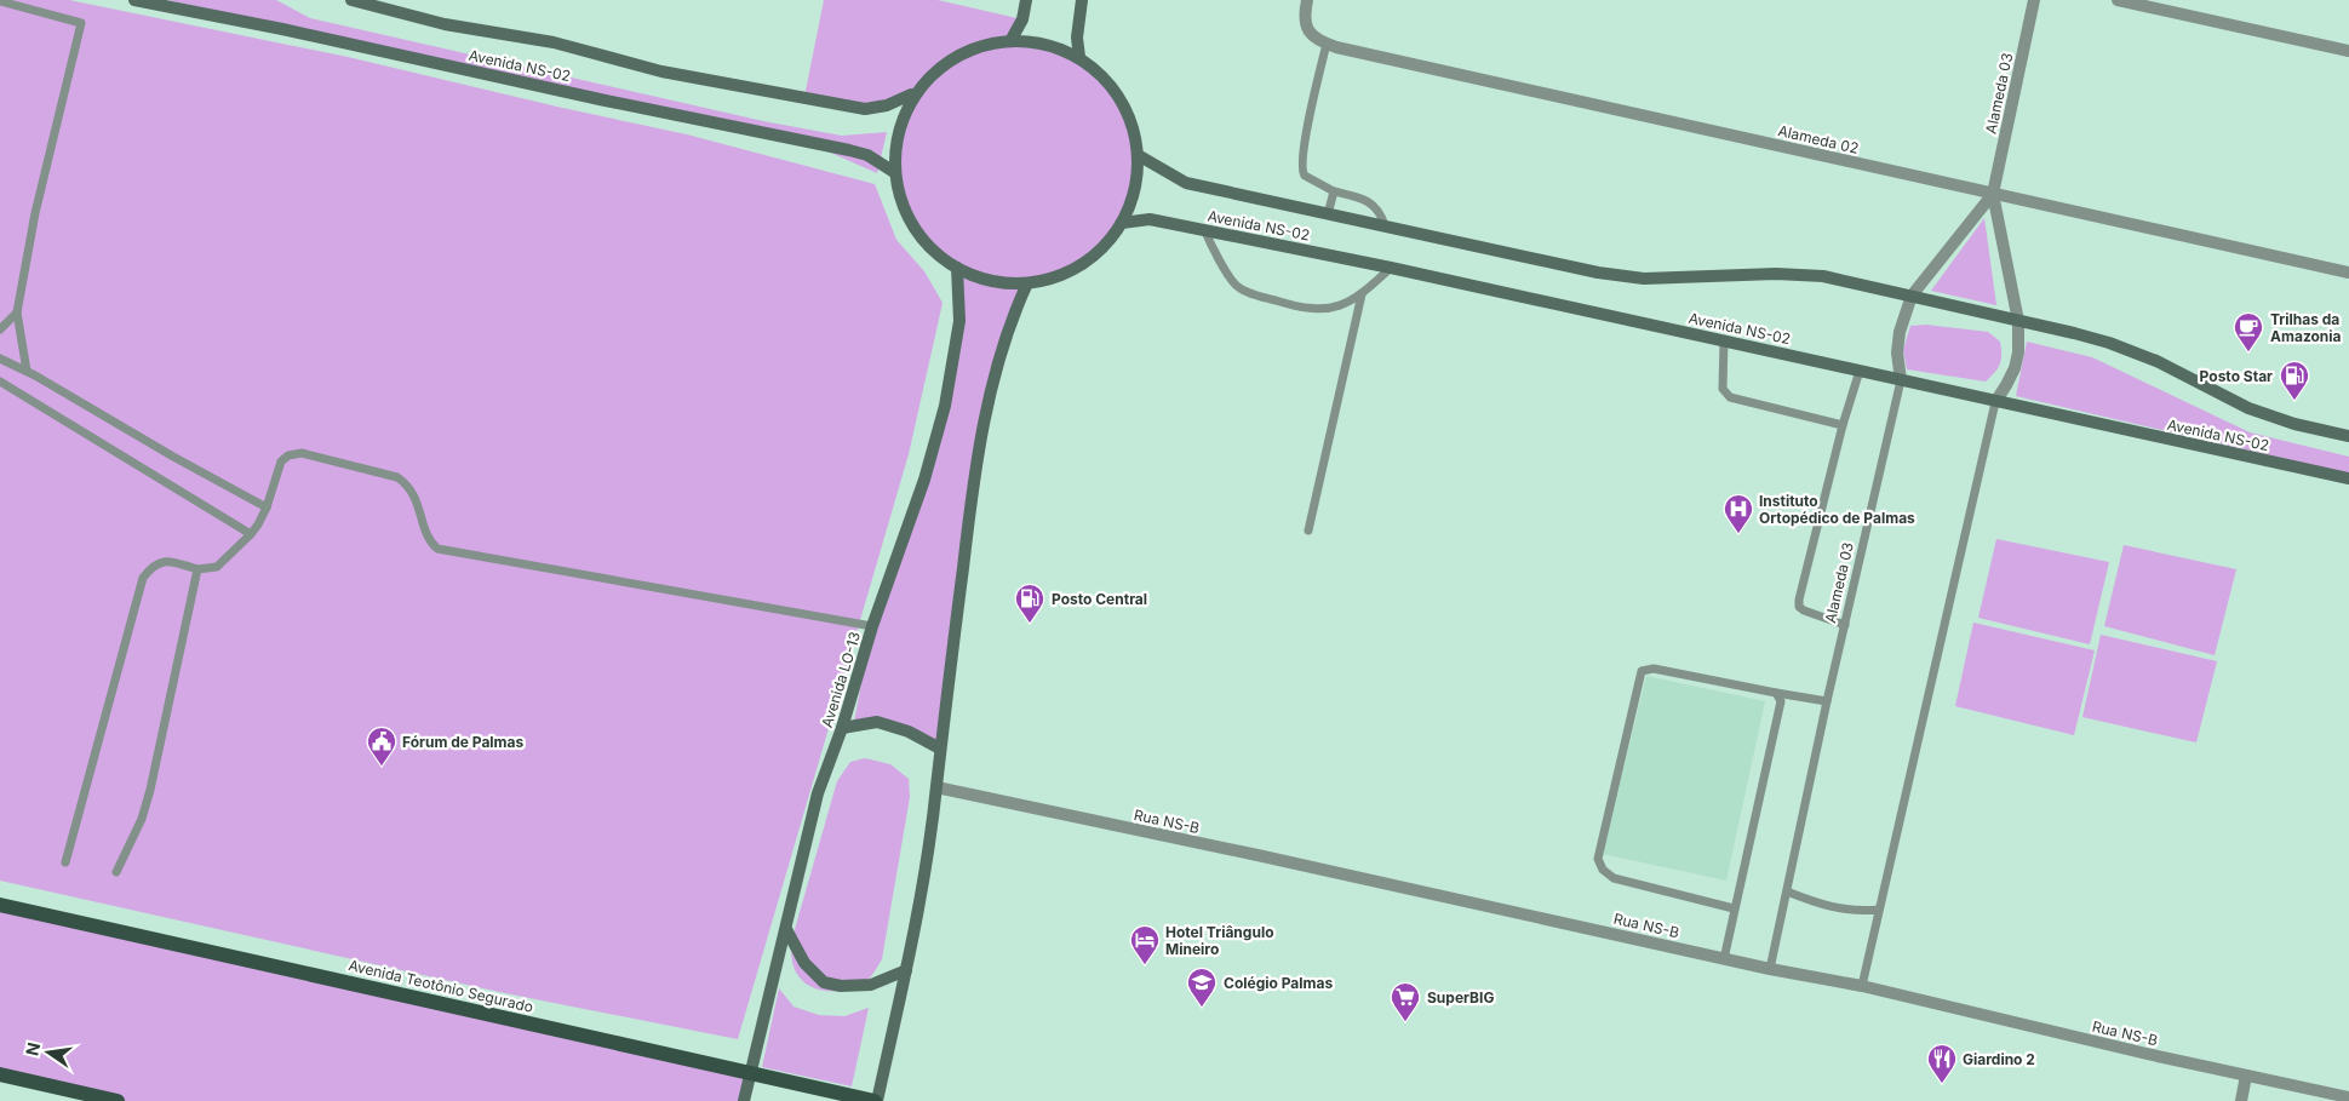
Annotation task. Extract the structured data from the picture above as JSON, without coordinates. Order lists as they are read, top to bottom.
{
  "streets": {
    "main road": ["Avenida Teotônio Segurado"],
    "street": [
      "Avenida NS-02",
      "Alameda 03",
      "Alameda 02",
      "Avenida LO-13",
      "Rua NS-B"
    ]
  },
  "crossings": [
    ["Avenida NS-02", "Alameda 03"],
    ["Alameda 03", "Alameda 02"],
    ["Alameda 03", "Rua NS-B"],
    ["Avenida LO-13", "Avenida Teotônio Segurado"]
  ],
  "places": {
    "cafe": ["Trilhas da Amazonia"],
    "fuel station": ["Posto Star", "Posto Central"],
    "hospital": ["Instituto Ortopédico de Palmas"],
    "public building": ["Fórum de Palmas"],
    "hotel": ["Hotel Triângulo Mineiro"],
    "school or university": ["Colégio Palmas"],
    "supermarket": ["SuperBIG"],
    "restaurant": ["Giardino 2"]
  },
  "north": "left"
}
